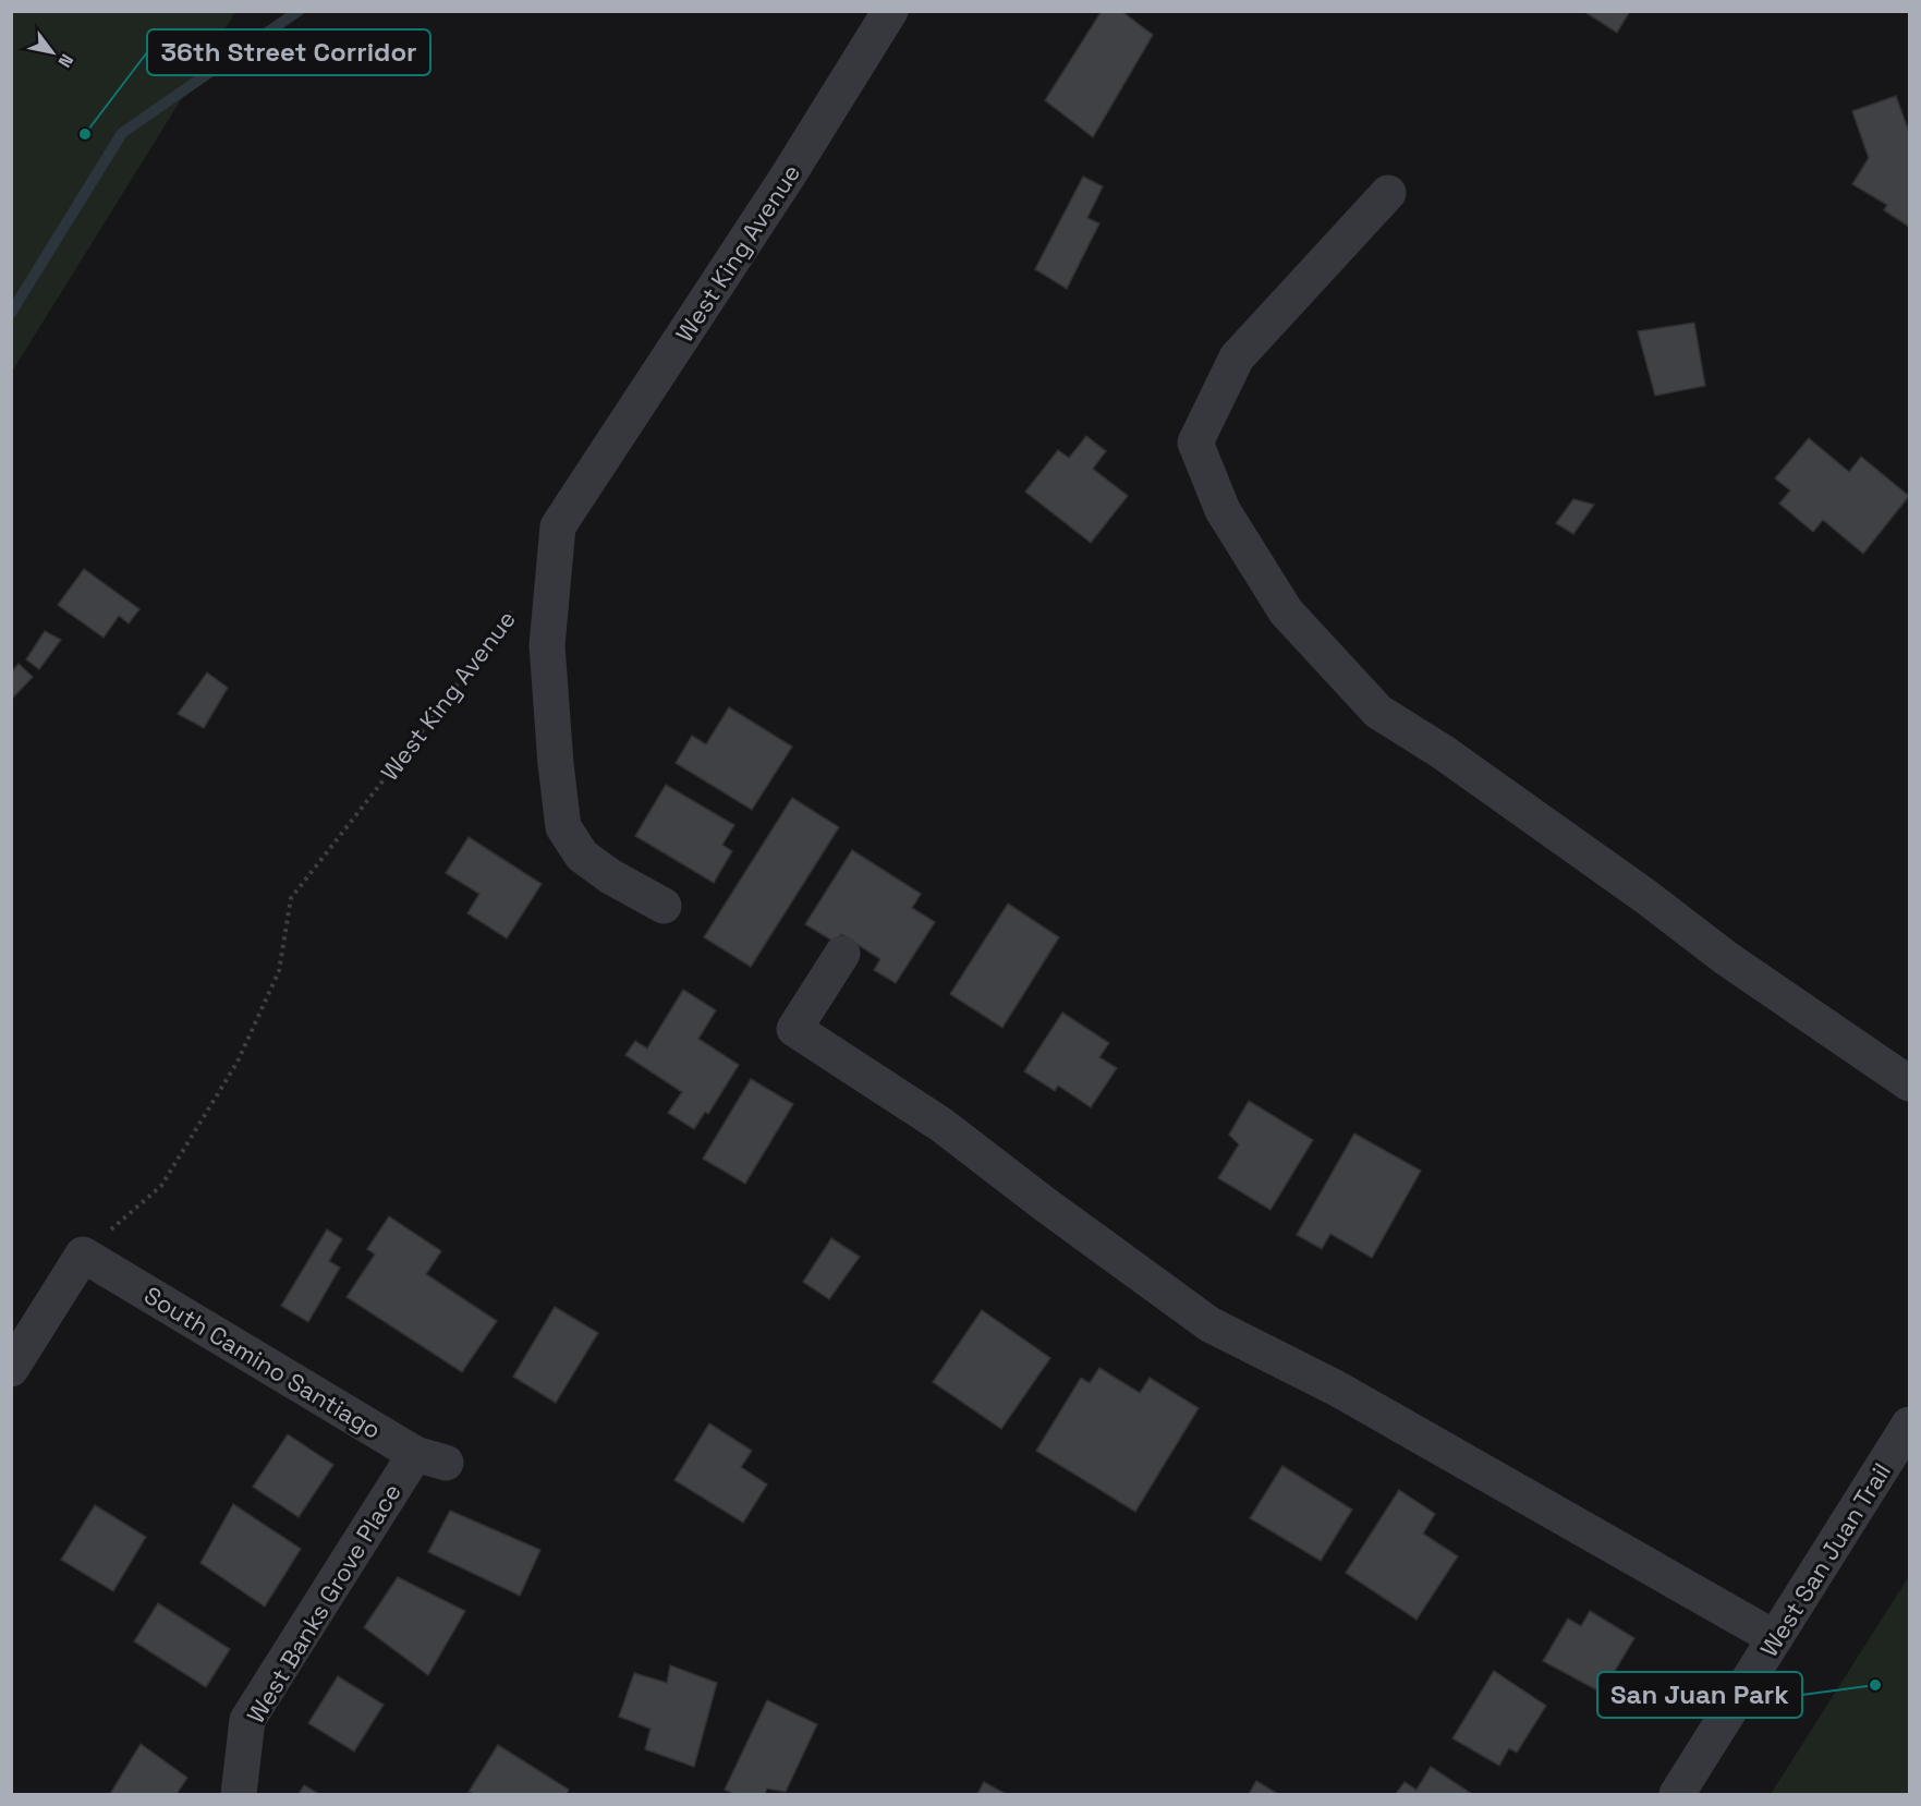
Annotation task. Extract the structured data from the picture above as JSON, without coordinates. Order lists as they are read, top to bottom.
{
  "streets": {
    "street": [
      "West King Avenue",
      "South Camino Santiago",
      "West San Juan Trail",
      "West Banks Grove Place"
    ]
  },
  "crossings": [
    ["West King Avenue", "South Camino Santiago"],
    ["South Camino Santiago", "West Banks Grove Place"]
  ],
  "places": ["36th Street Corridor", "San Juan Park"],
  "north": "bottom right"
}
